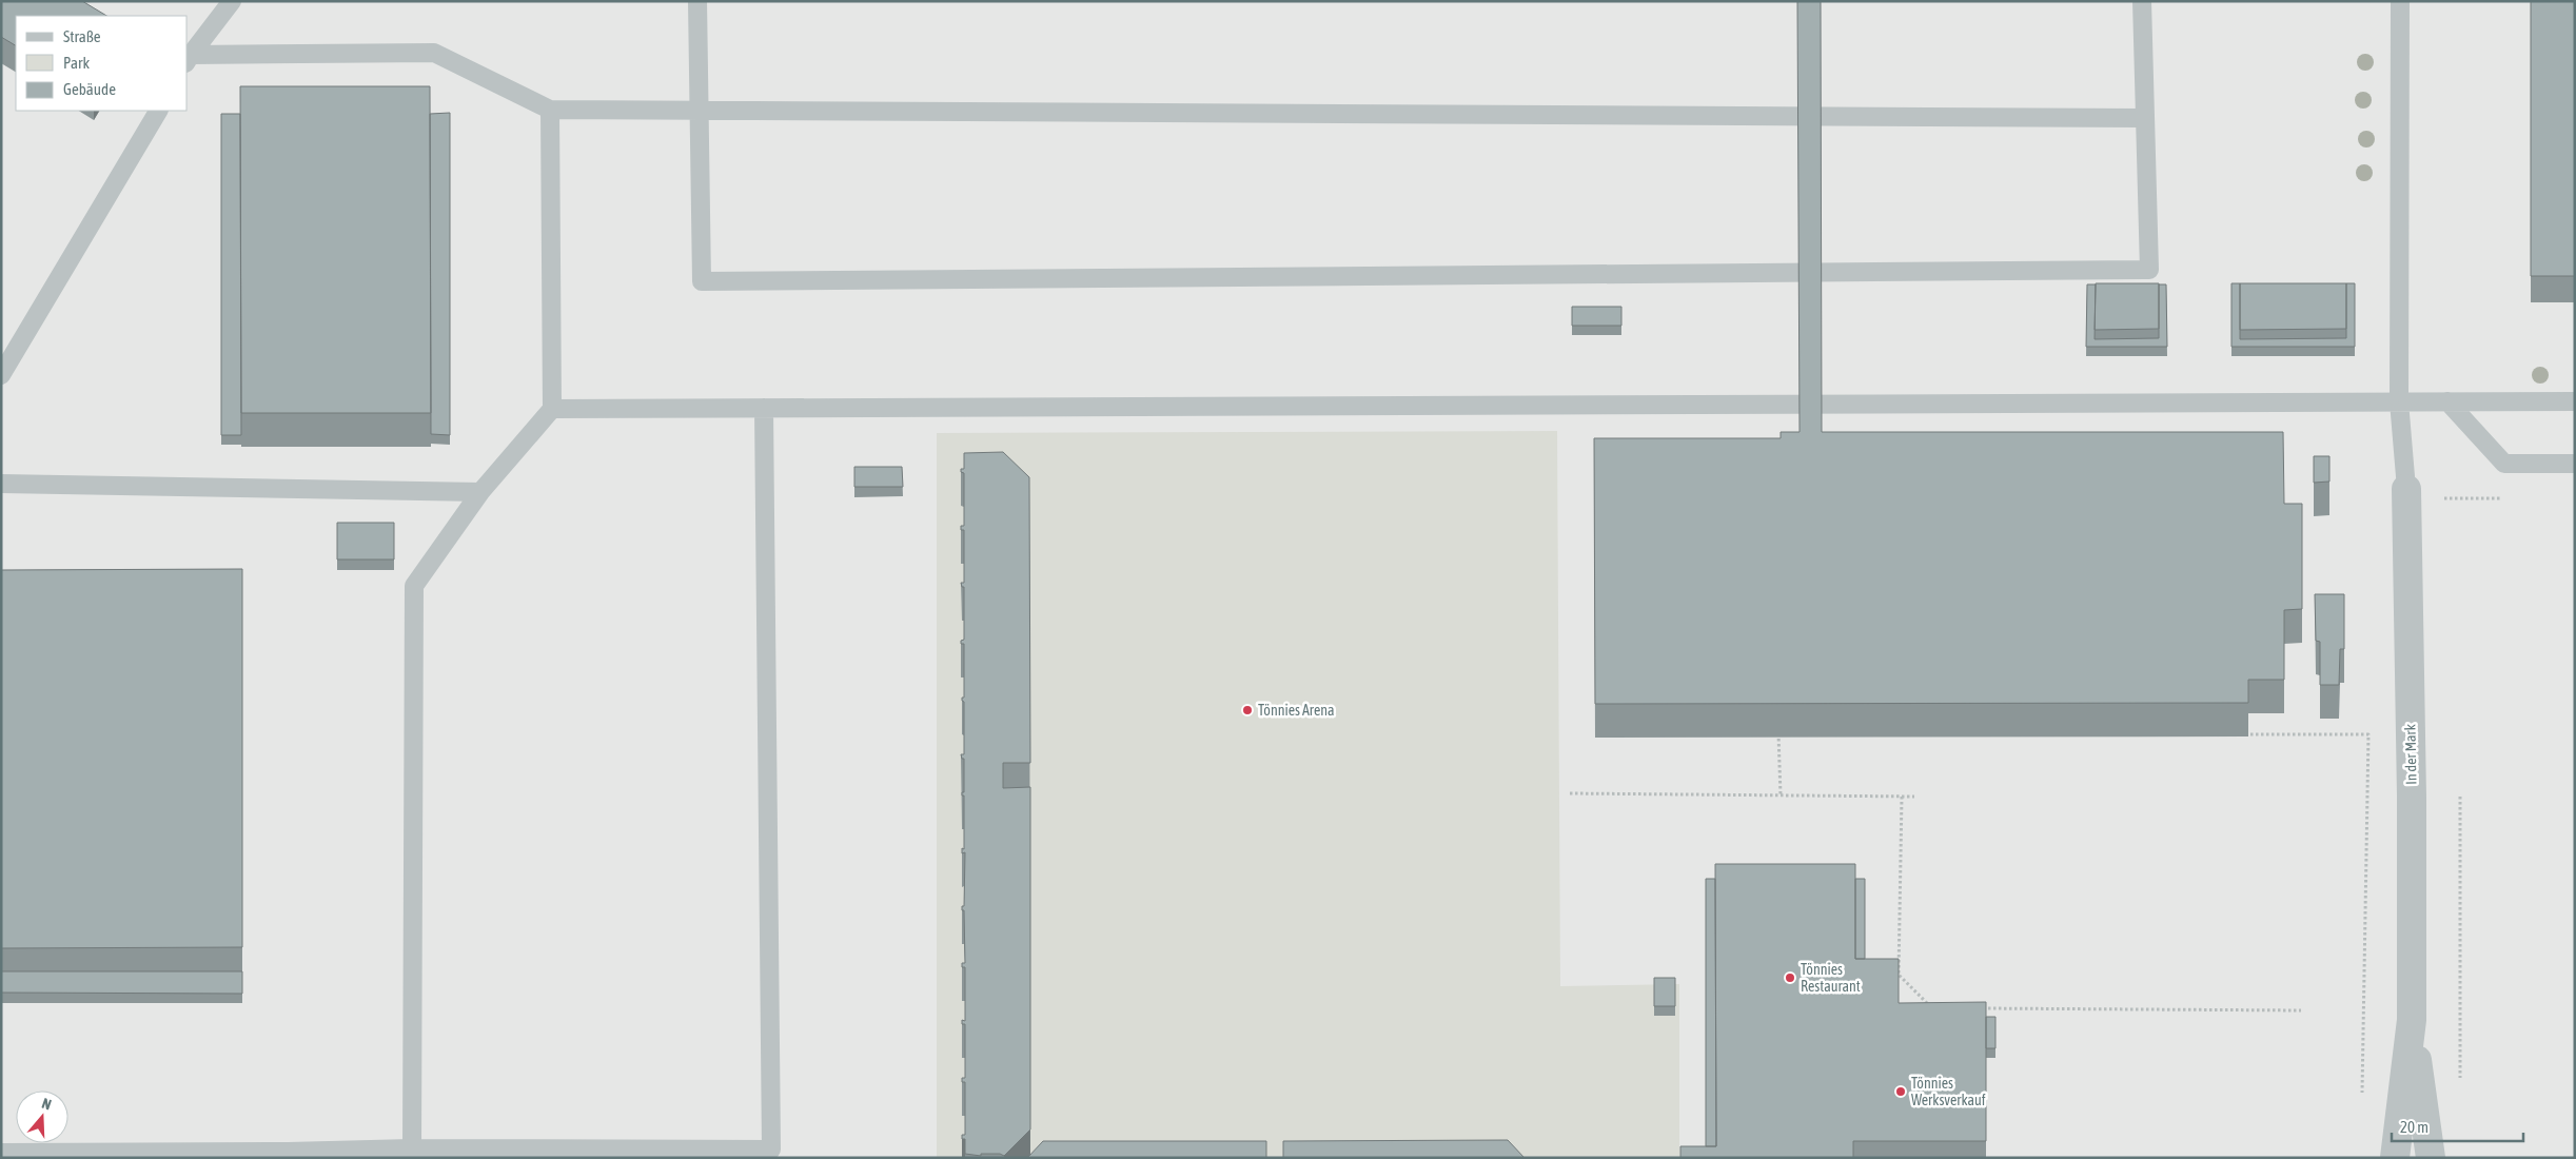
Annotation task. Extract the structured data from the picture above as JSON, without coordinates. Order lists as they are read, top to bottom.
{
  "streets": {
    "street": ["In der Mark"]
  },
  "places": ["Tönnies Arena", "Tönnies Restaurant", "Tönnies Werksverkauf"],
  "legend": ["Straße", "Park", "Gebäude"],
  "scale_bar": "20 m",
  "north": "top"
}
